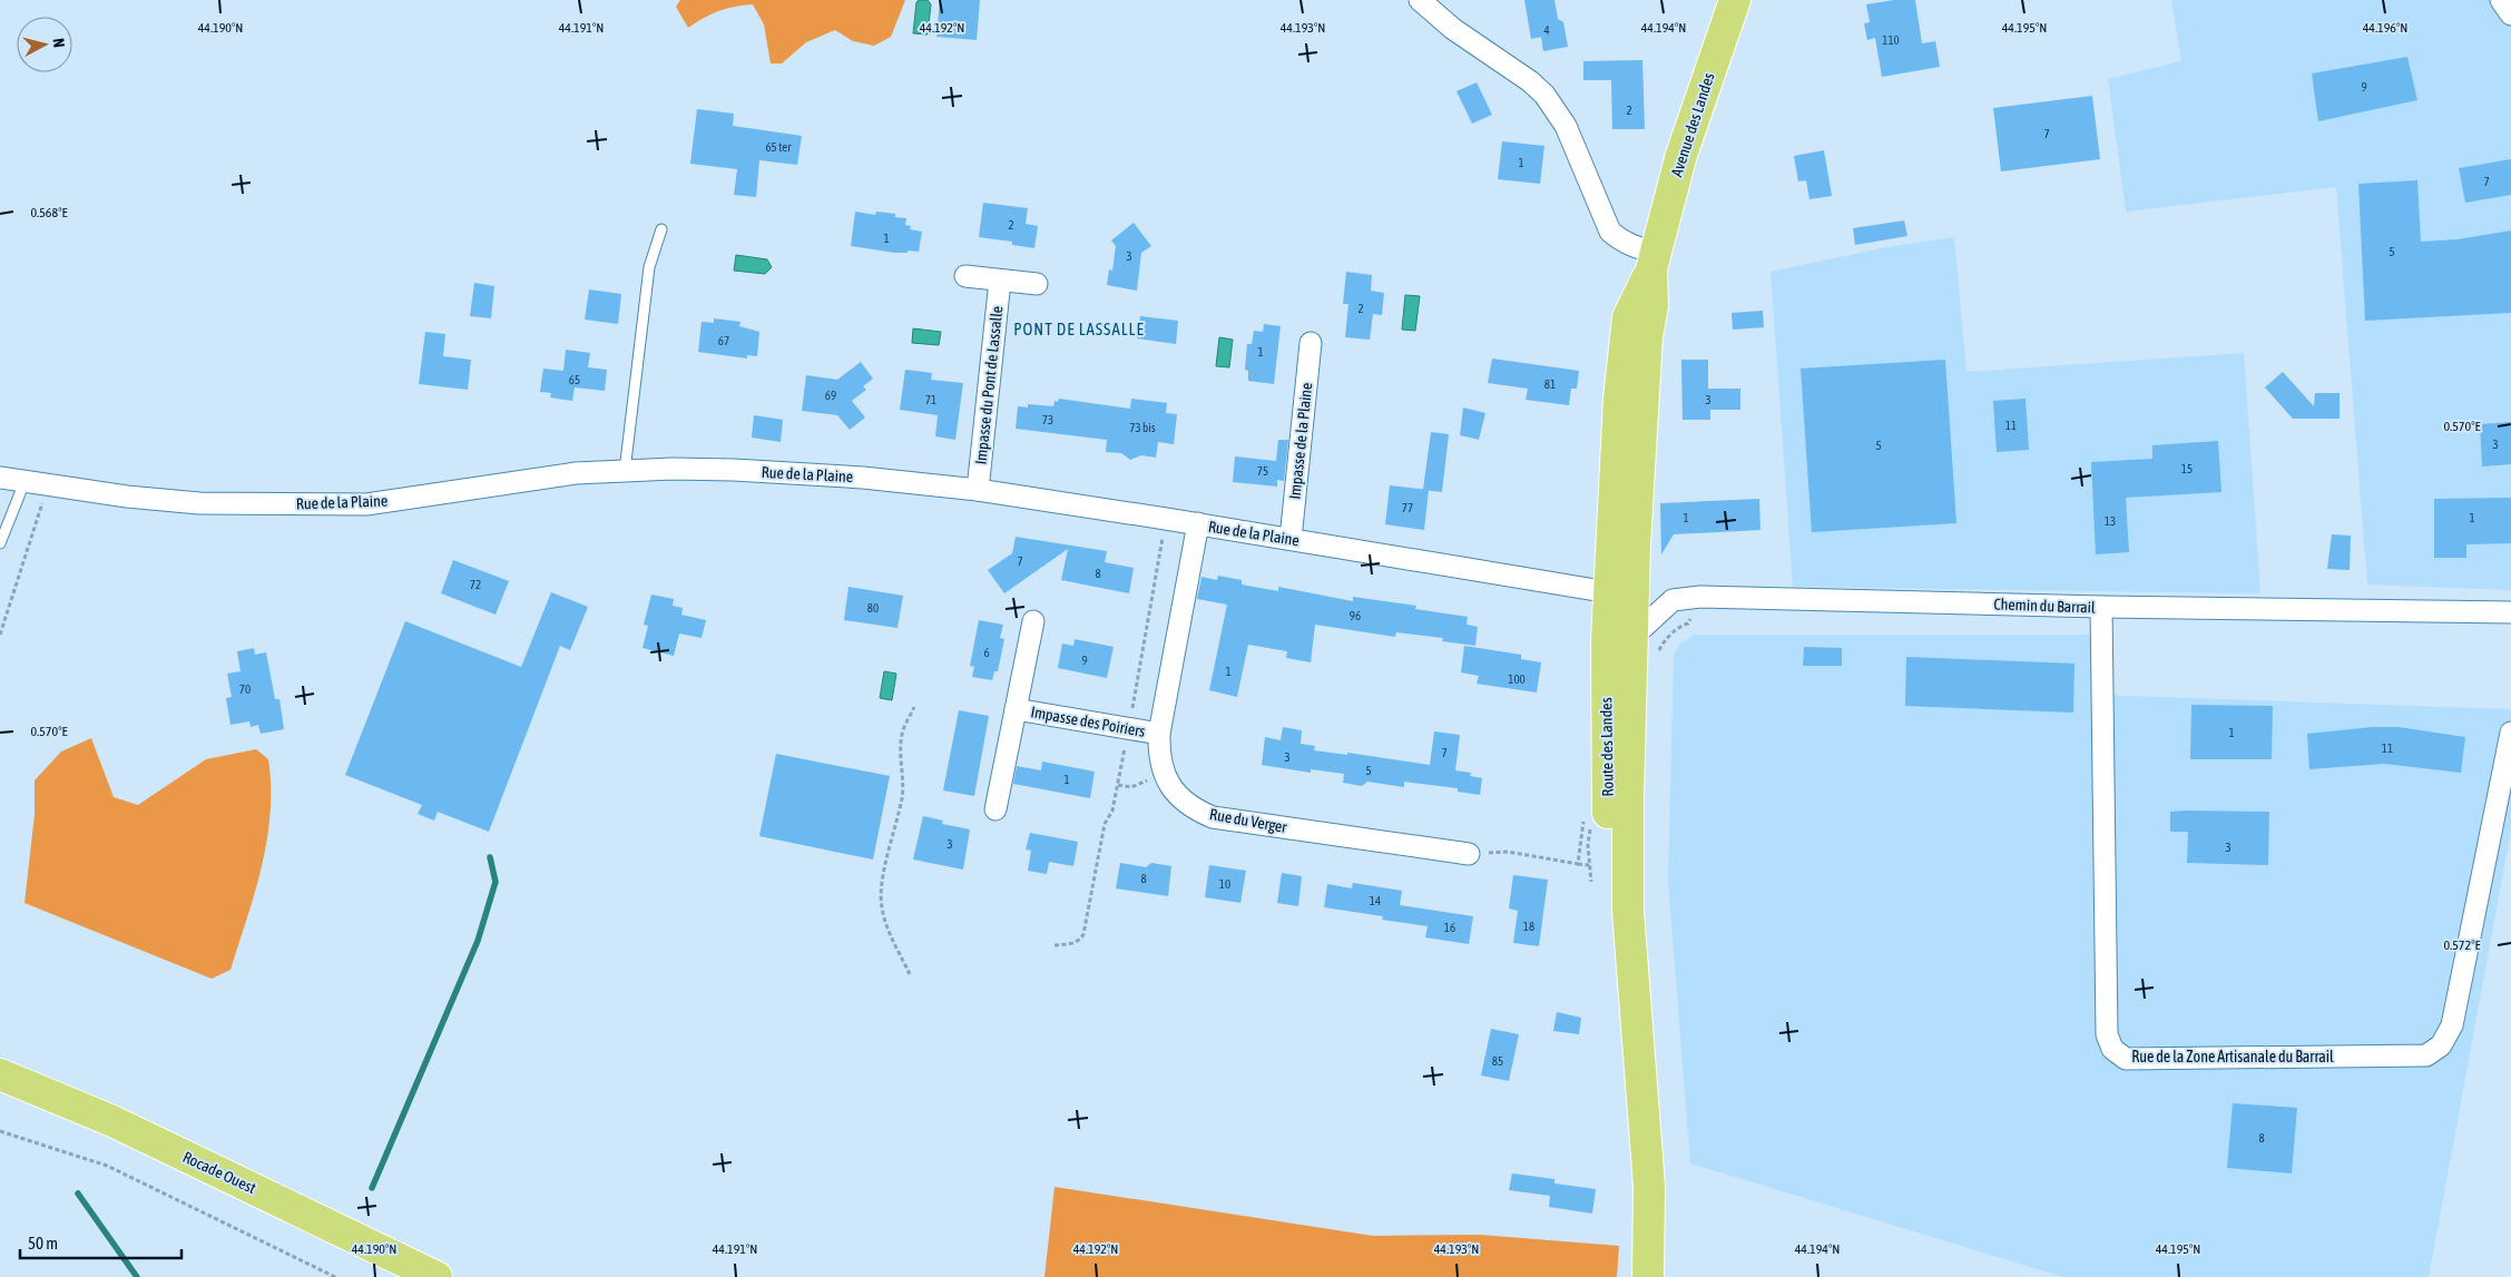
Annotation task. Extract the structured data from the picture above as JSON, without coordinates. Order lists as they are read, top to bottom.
{
  "streets": {
    "main road": ["Avenue des Landes", "Route des Landes", "Rocade Ouest"],
    "street": [
      "Impasse du Pont de Lassalle",
      "Impasse de la Plaine",
      "Rue de la Plaine",
      "Chemin du Barrail",
      "Impasse des Poiriers",
      "Rue du Verger",
      "Rue de la Zone Artisanale du Barrail"
    ]
  },
  "crossings": [
    ["Avenue des Landes", "Route des Landes"],
    ["Impasse du Pont de Lassalle", "Rue de la Plaine"],
    ["Impasse de la Plaine", "Rue de la Plaine"],
    ["Rue de la Plaine", "Route des Landes"],
    ["Rue de la Plaine", "Rue du Verger"],
    ["Chemin du Barrail", "Route des Landes"],
    ["Chemin du Barrail", "Rue de la Zone Artisanale du Barrail"],
    ["Impasse des Poiriers", "Rue du Verger"]
  ],
  "districts": ["PONT DE LASSALLE"],
  "house_numbers": [
    "4",
    "110",
    "9",
    "2",
    "7",
    "65 ter",
    "1",
    "7",
    "2",
    "1",
    "5",
    "3",
    "2",
    "67",
    "1",
    "65",
    "81",
    "69",
    "71",
    "3",
    "73",
    "11",
    "73 bis",
    "3",
    "5",
    "15",
    "75",
    "77",
    "1",
    "1",
    "13",
    "7",
    "8",
    "72",
    "80",
    "96",
    "6",
    "9",
    "1",
    "100",
    "70",
    "1",
    "11",
    "7",
    "3",
    "5",
    "1",
    "3",
    "3",
    "8",
    "10",
    "14",
    "18",
    "16",
    "85",
    "8"
  ],
  "scale_bar": "50 m",
  "north": "right",
  "coordinates": [
    "44.190°N",
    "44.191°N",
    "44.192°N",
    "44.193°N",
    "44.194°N",
    "44.195°N",
    "44.196°N",
    "0.568°E",
    "0.570°E",
    "0.572°E"
  ]
}
